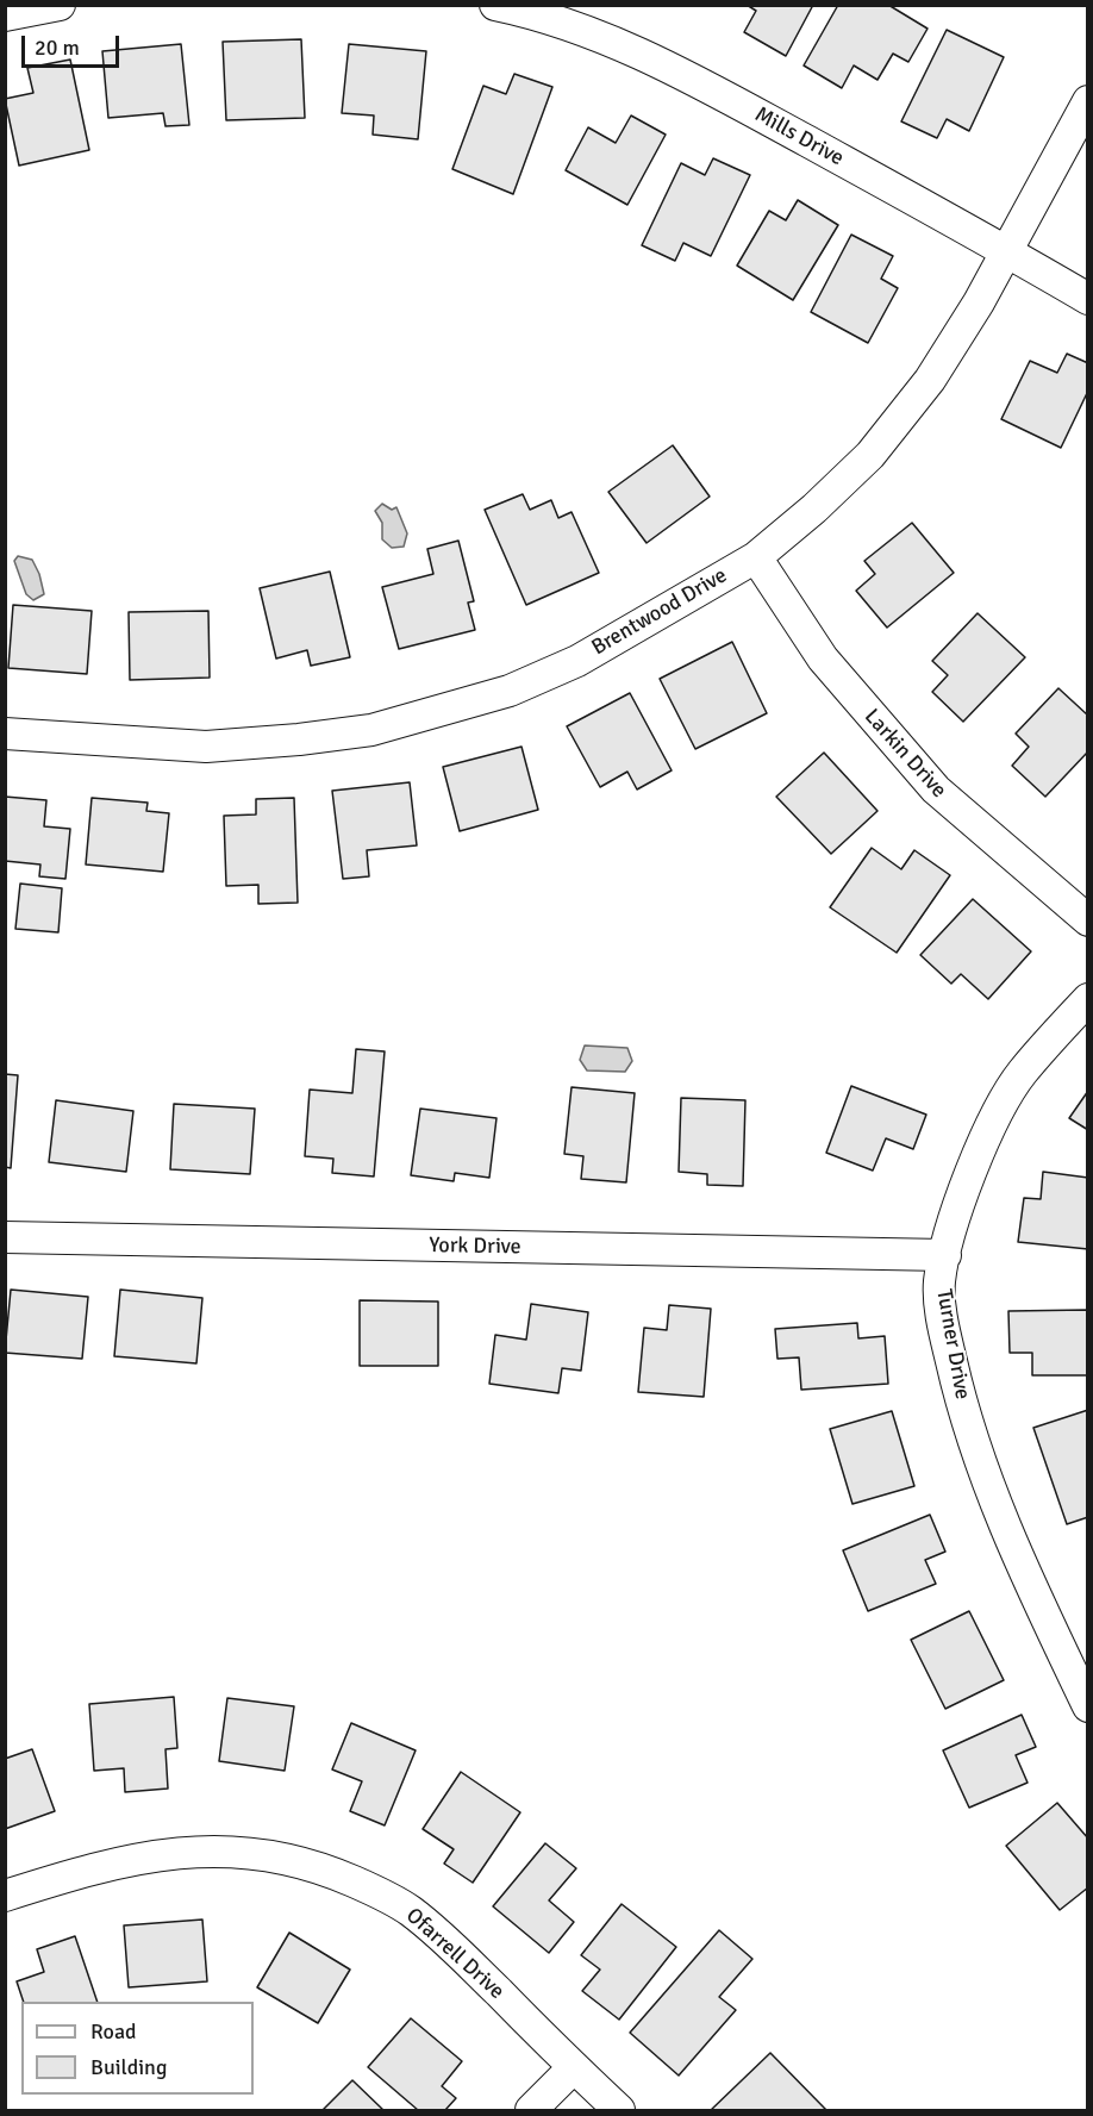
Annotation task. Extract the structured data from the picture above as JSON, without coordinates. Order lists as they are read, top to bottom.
{
  "streets": {
    "street": [
      "Mills Drive",
      "Brentwood Drive",
      "Larkin Drive",
      "York Drive",
      "Turner Drive",
      "Ofarrell Drive"
    ]
  },
  "crossings": [
    ["Mills Drive", "Brentwood Drive"],
    ["Brentwood Drive", "Larkin Drive"],
    ["York Drive", "Turner Drive"]
  ],
  "legend": ["Road", "Building"],
  "scale_bar": "20 m"
}
